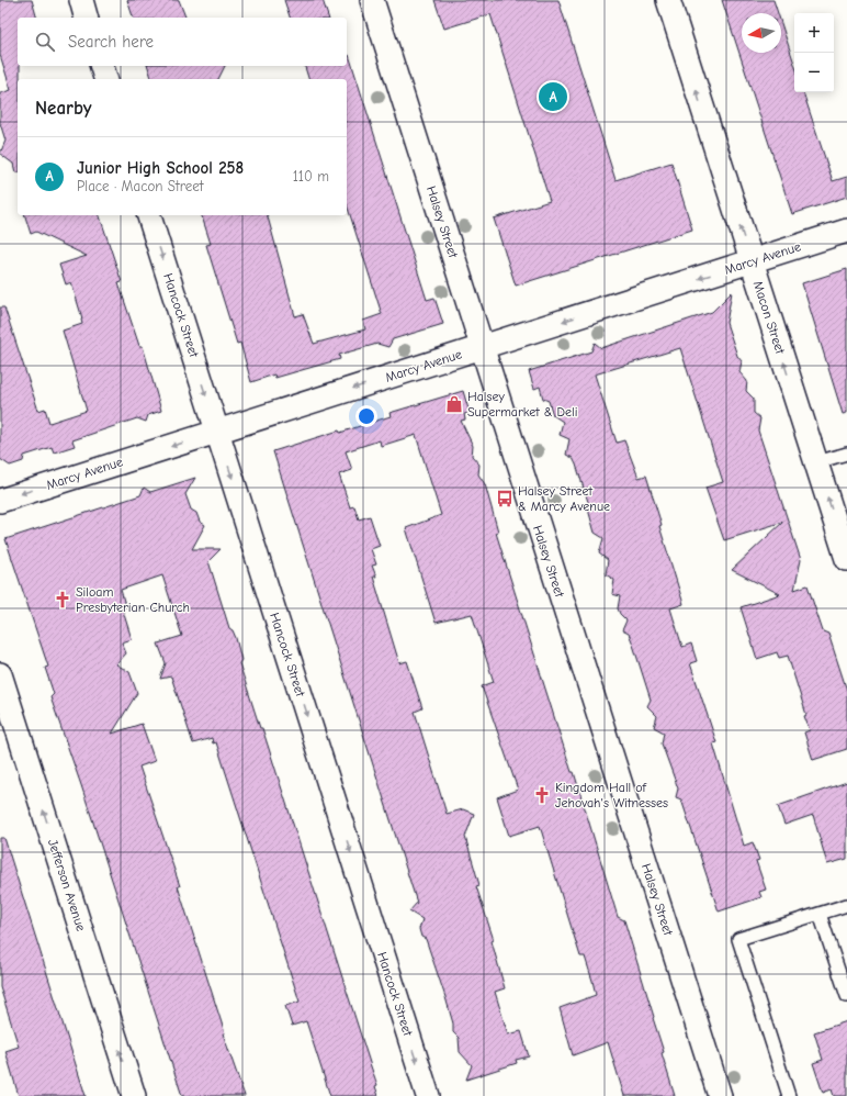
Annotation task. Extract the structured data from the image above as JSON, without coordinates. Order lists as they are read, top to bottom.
{
  "streets": {
    "street": [
      "Halsey Street",
      "Marcy Avenue",
      "Hancock Street",
      "Macon Street",
      "Jefferson Avenue"
    ]
  },
  "crossings": [
    ["Halsey Street", "Marcy Avenue"],
    ["Marcy Avenue", "Hancock Street"],
    ["Marcy Avenue", "Macon Street"]
  ],
  "one_way": [
    "Marcy Avenue",
    "Hancock Street",
    "Macon Street",
    "Jefferson Avenue"
  ],
  "places": {
    "shop": ["Halsey Supermarket & Deli"],
    "bus stop": ["Halsey Street & Marcy Avenue"],
    "church": ["Siloam Presbyterian Church", "Kingdom Hall of Jehovah's Witnesses"]
  },
  "north": "left",
  "page": {
    "map_buttons": ["+", "−"],
    "search": "Search here",
    "heading": "Nearby",
    "pins": "A",
    "list": [
      {
        "mark": "A",
        "name": "Junior High School 258",
        "note": "Place · Macon Street",
        "value": "110 m"
      }
    ]
  }
}
